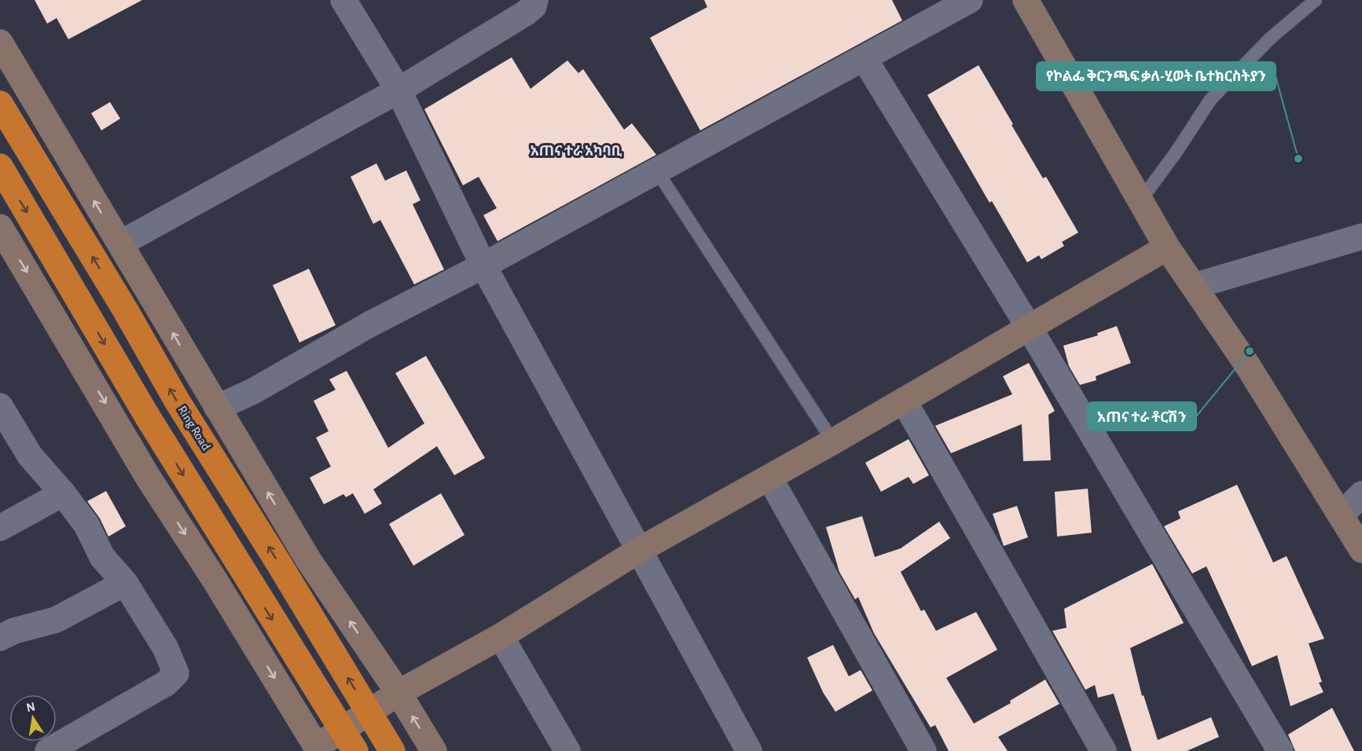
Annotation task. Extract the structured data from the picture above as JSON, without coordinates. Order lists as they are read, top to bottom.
{
  "streets": {
    "highway": ["Ring Road"]
  },
  "districts": ["አጠና ተራ አካባቢ"],
  "places": ["የኮልፌ ቅርንጫፍ ቃለ-ሂወት ቤተክርስትያን", "አጠና ተራ ቶርሽን"],
  "north": "top"
}
